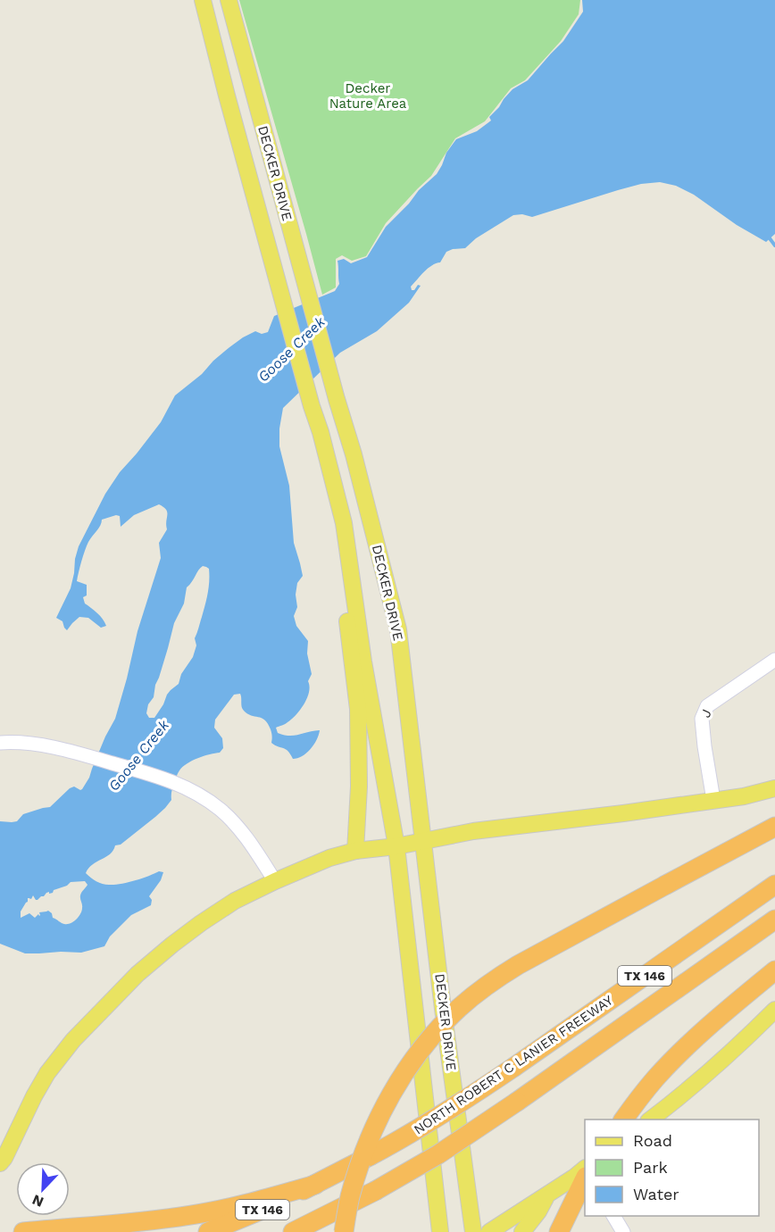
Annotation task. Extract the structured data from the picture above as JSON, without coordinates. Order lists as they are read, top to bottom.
{
  "streets": {
    "highway": ["TX 146", "NORTH ROBERT C LANIER FREEWAY"],
    "main road": ["DECKER DRIVE"],
    "street": ["J"]
  },
  "water": ["Goose Creek"],
  "parks": ["Decker Nature Area"],
  "legend": ["Road", "Park", "Water"],
  "north": "bottom left"
}
